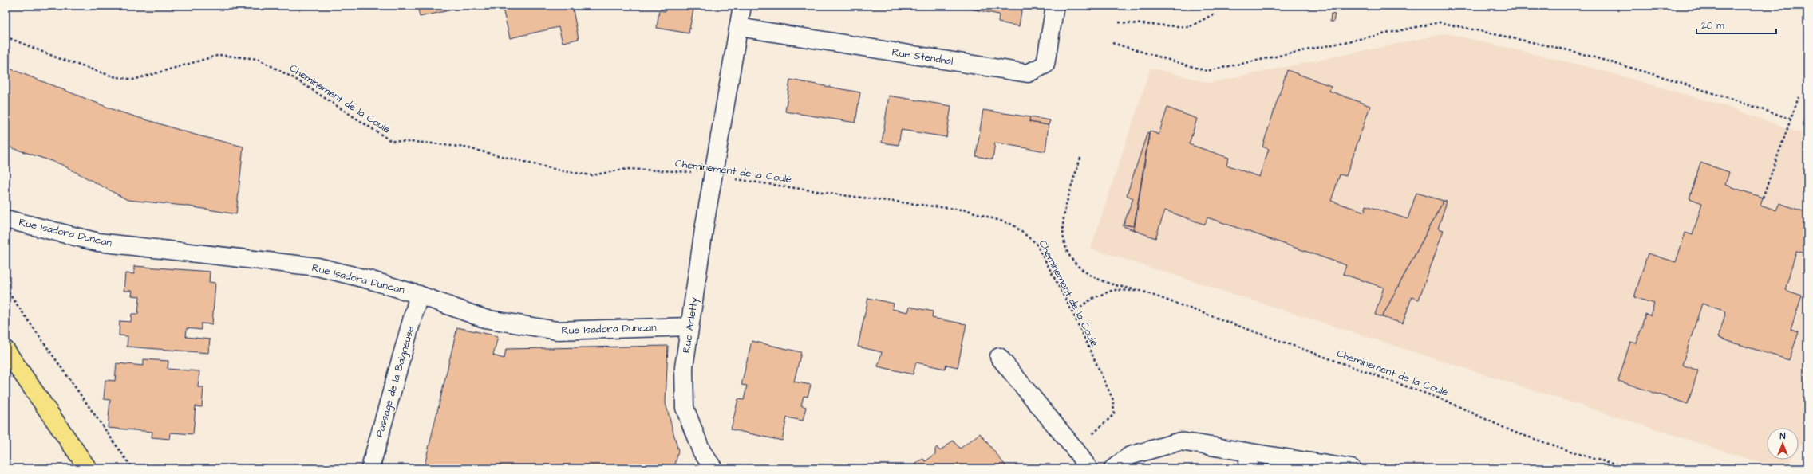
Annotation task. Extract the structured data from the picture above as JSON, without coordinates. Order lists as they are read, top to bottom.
{
  "streets": {
    "street": [
      "Rue Stendhal",
      "Rue Isadora Duncan",
      "Rue Arletty",
      "Passage de la Baigneuse"
    ],
    "path": ["Cheminement de la Coulé"]
  },
  "crossings": [
    ["Cheminement de la Coulé", "Rue Arletty"],
    ["Rue Isadora Duncan", "Rue Arletty"],
    ["Rue Isadora Duncan", "Passage de la Baigneuse"]
  ],
  "scale_bar": "20 m",
  "north": "top"
}
